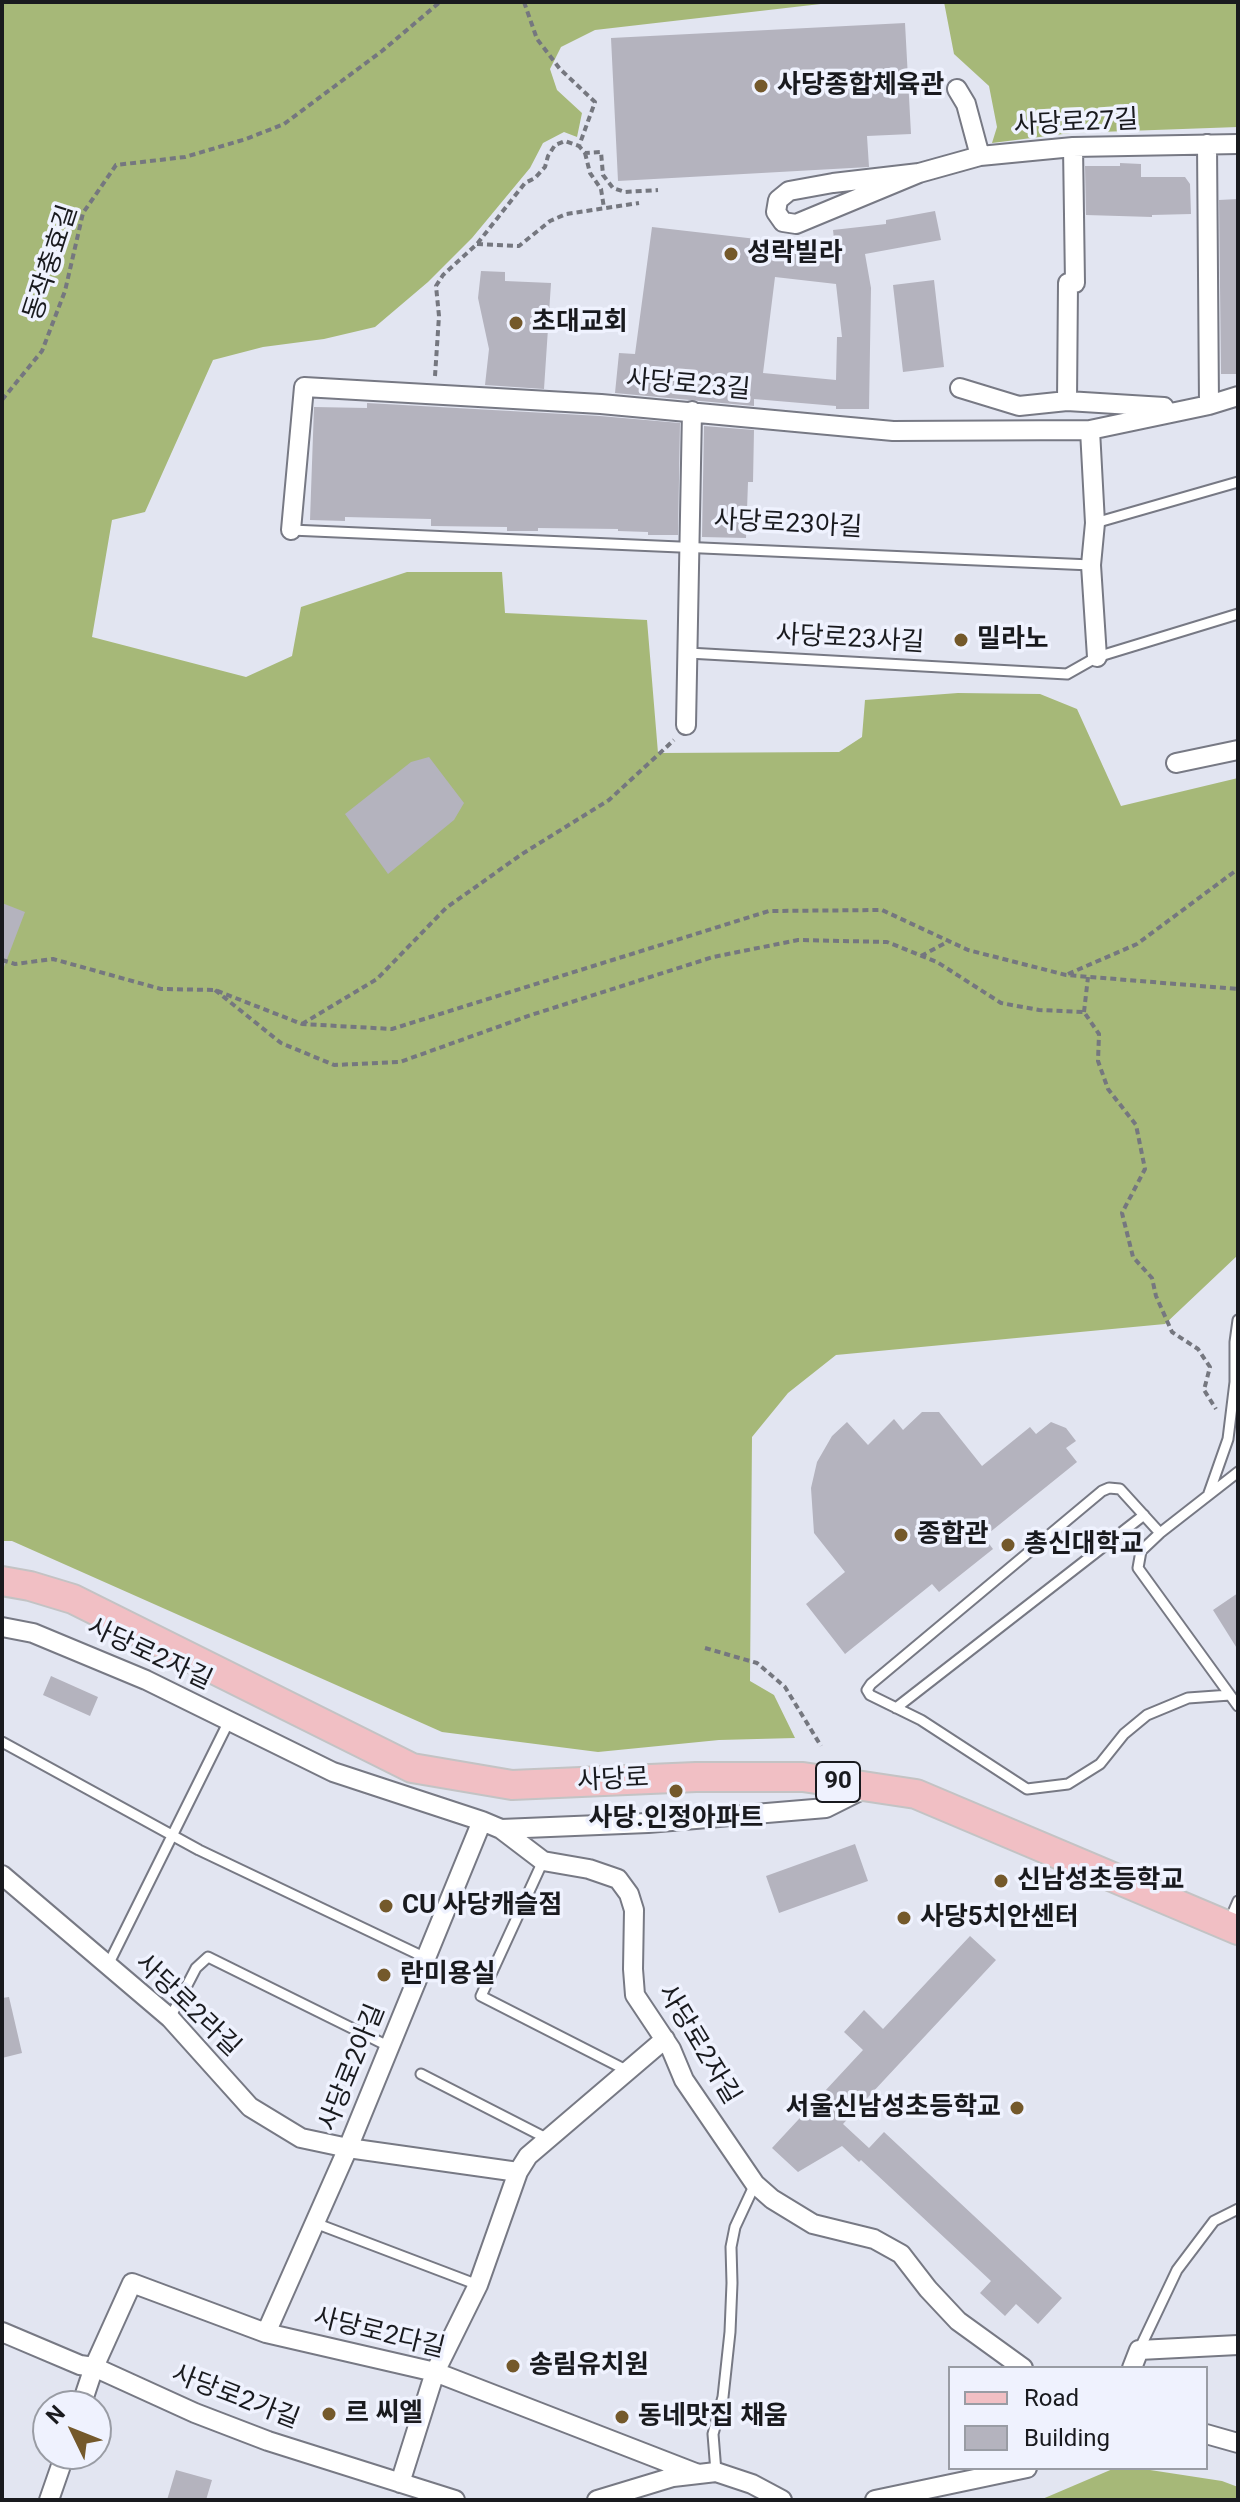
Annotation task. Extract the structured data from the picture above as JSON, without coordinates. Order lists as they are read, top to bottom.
{
  "streets": {
    "main road": ["사당로", "90"],
    "street": [
      "사당로27길",
      "사당로23길",
      "사당로2자길",
      "사당로2라길",
      "사당로2아길",
      "사당로2다길",
      "사당로2가길"
    ],
    "lane": ["사당로23아길", "사당로23사길"],
    "path": ["동작충효길"]
  },
  "crossings": [
    ["사당로23길", "사당로23아길"],
    ["사당로2자길", "사당로2아길"],
    ["사당로2라길", "사당로2아길"],
    ["사당로2아길", "사당로2다길"],
    ["사당로2다길", "사당로2가길"]
  ],
  "places": [
    "사당종합체육관",
    "성락빌라",
    "초대교회",
    "밀라노",
    "종합관",
    "총신대학교",
    "사당.인정아파트",
    "신남성초등학교",
    "CU 사당캐슬점",
    "사당5치안센터",
    "란미용실",
    "서울신남성초등학교",
    "송림유치원",
    "르 씨엘",
    "동네맛집 채움"
  ],
  "legend": ["Road", "Building"],
  "north": "top left"
}
